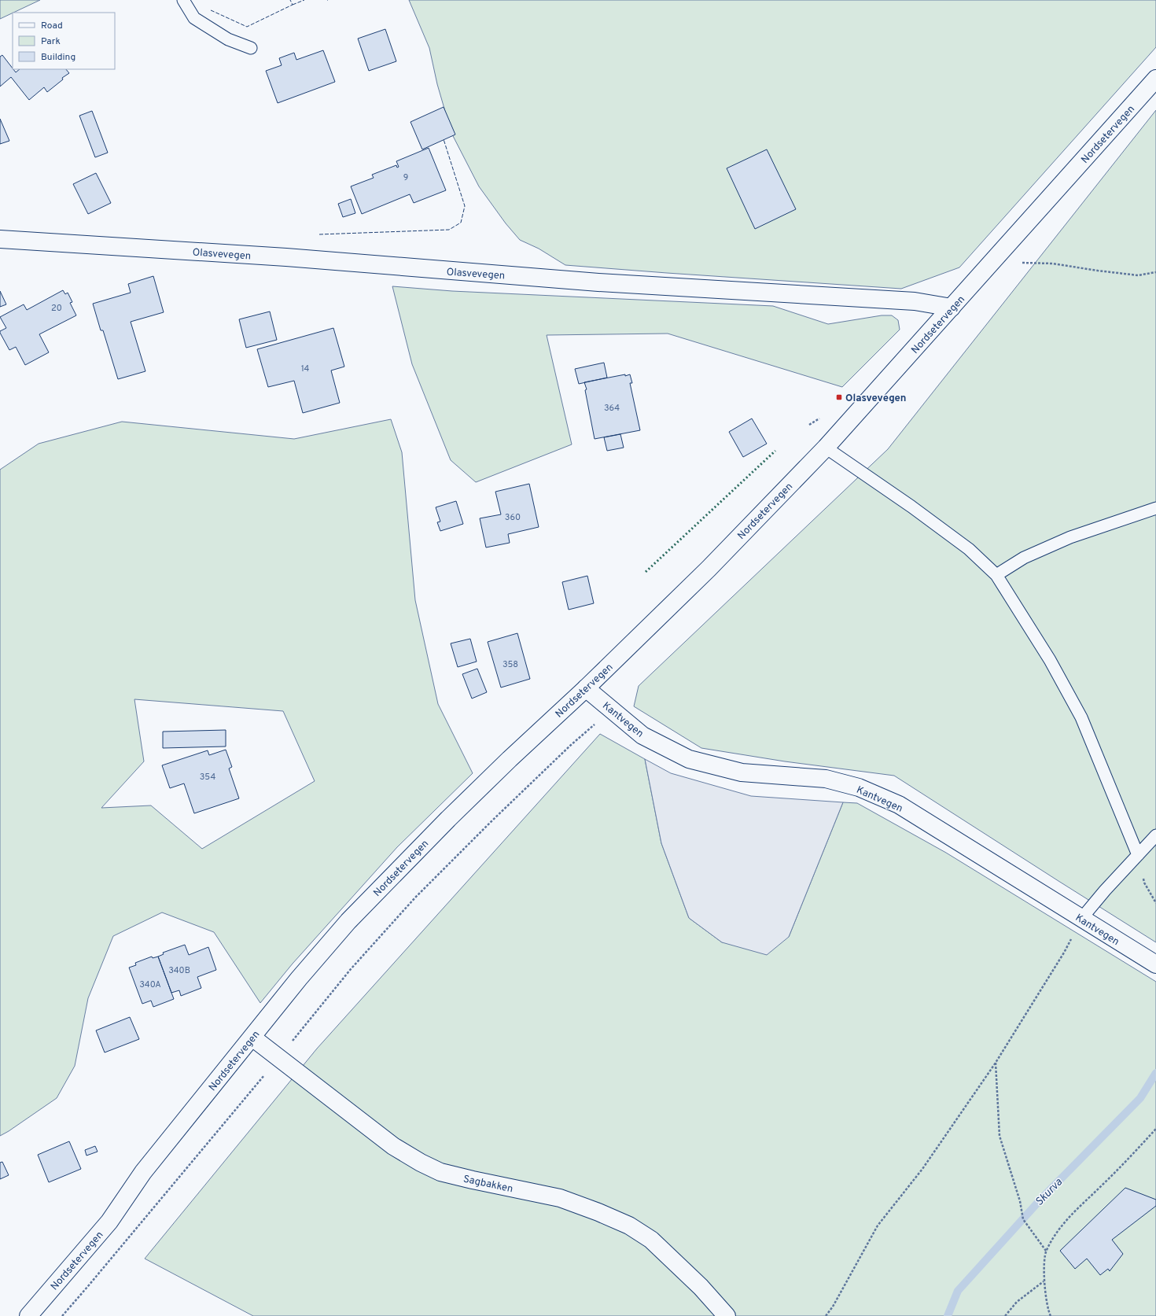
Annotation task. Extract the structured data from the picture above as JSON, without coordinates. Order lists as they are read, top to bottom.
{
  "streets": {
    "street": [
      "Nordsetervegen",
      "Olasvevegen",
      "Kantvegen",
      "Sagbakken"
    ]
  },
  "crossings": [
    ["Nordsetervegen", "Olasvevegen"],
    ["Nordsetervegen", "Kantvegen"],
    ["Nordsetervegen", "Sagbakken"]
  ],
  "water": ["Skurva"],
  "places": {
    "transit": ["Olasvevegen"]
  },
  "house_numbers": [
    "9",
    "20",
    "14",
    "364",
    "360",
    "358",
    "354",
    "340B",
    "340A"
  ],
  "legend": ["Road", "Park", "Building"]
}
